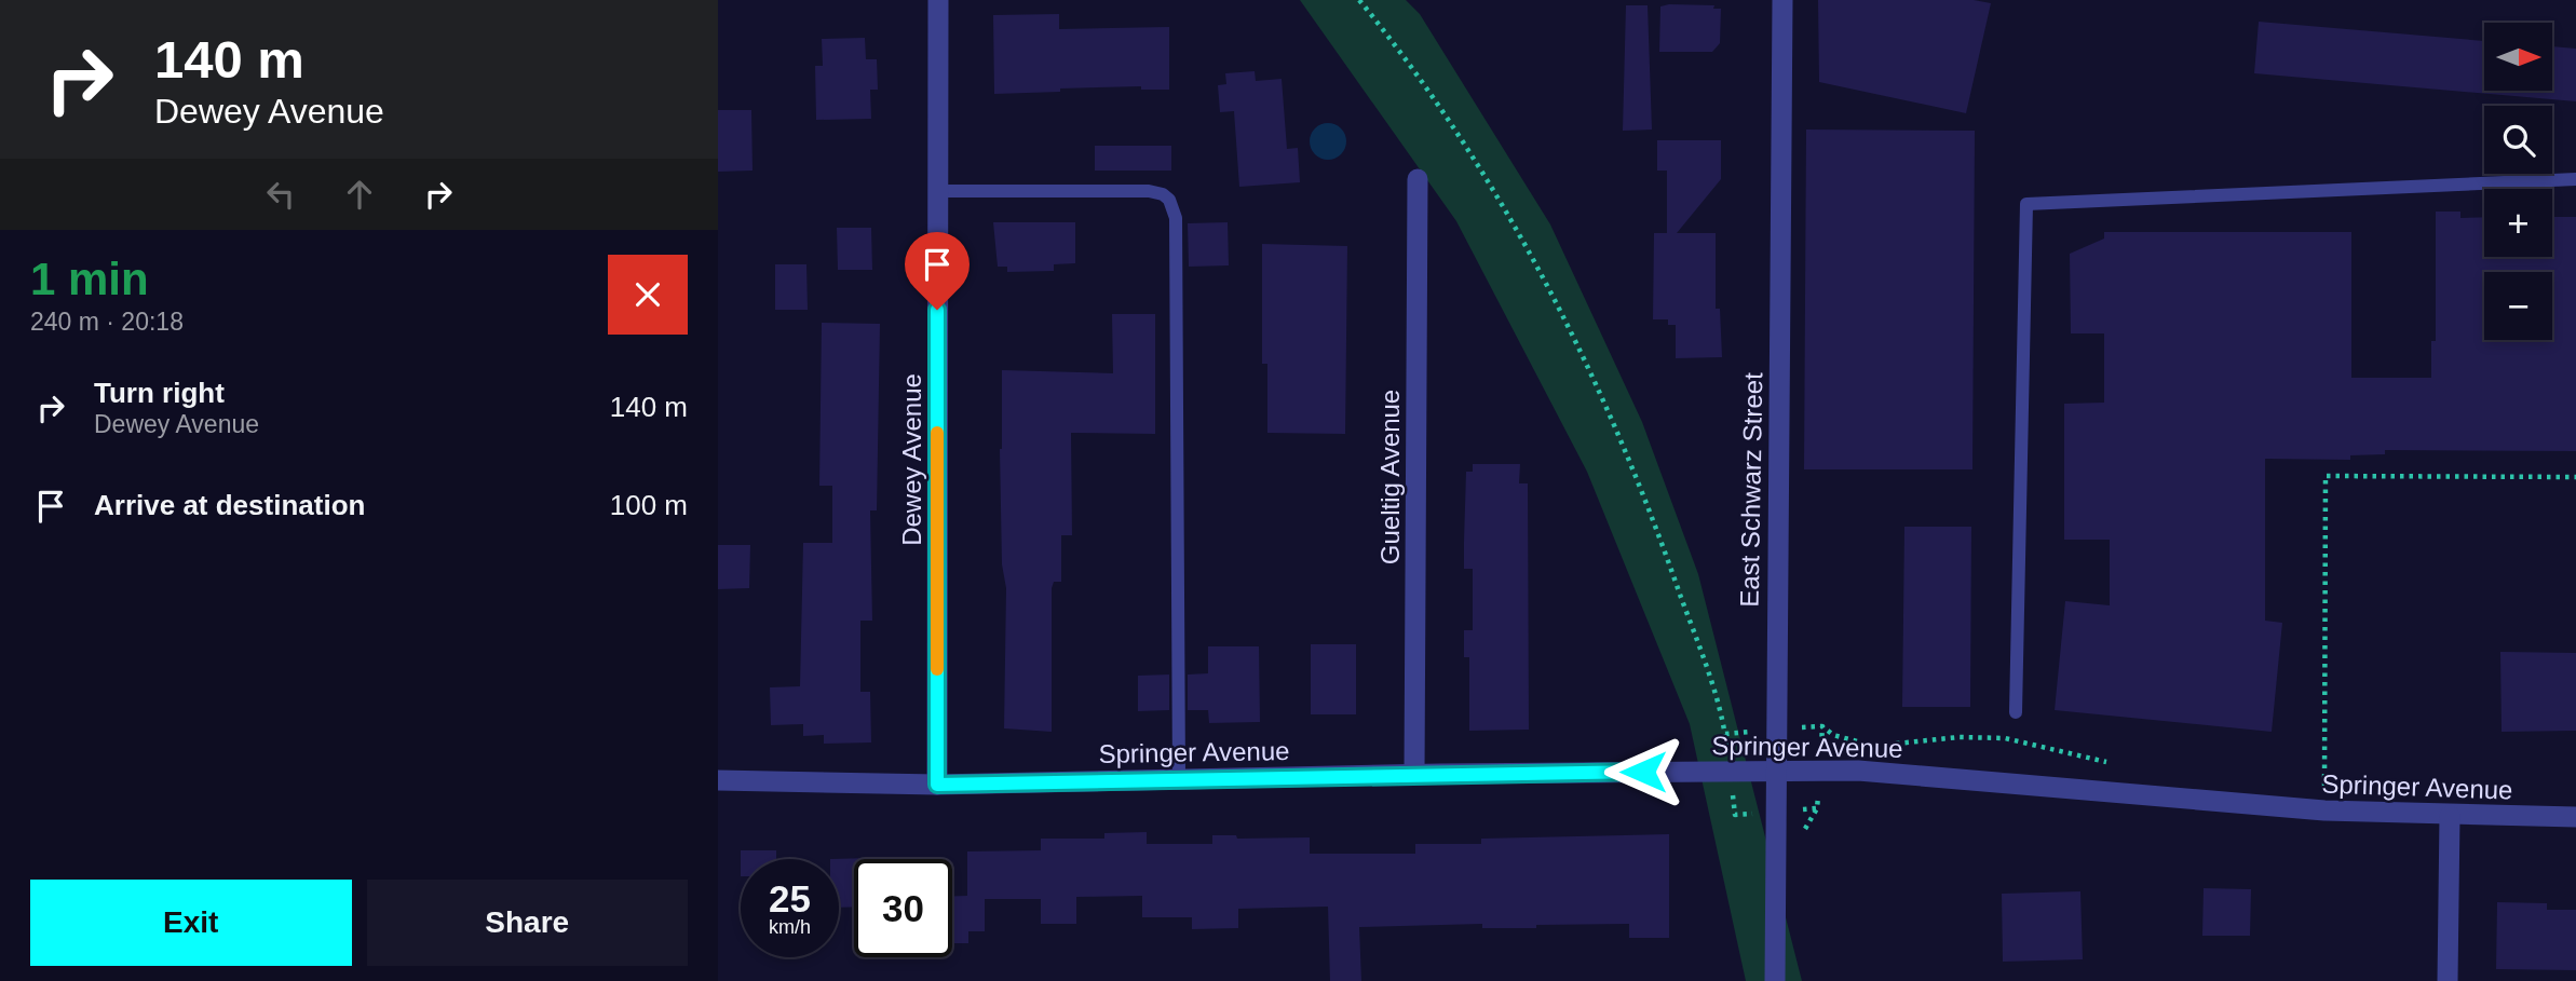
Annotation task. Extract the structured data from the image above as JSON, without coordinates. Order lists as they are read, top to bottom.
{
  "streets": {
    "street": [
      "Dewey Avenue",
      "Gueltig Avenue",
      "East Schwarz Street",
      "Springer Avenue"
    ]
  },
  "crossings": [
    ["Dewey Avenue", "Springer Avenue"],
    ["Gueltig Avenue", "Springer Avenue"],
    ["East Schwarz Street", "Springer Avenue"]
  ],
  "north": "right",
  "page": {
    "turn": ["140 m", "Dewey Avenue"],
    "map_buttons": ["+", "−"],
    "heading": ["1 min", "240 m · 20:18"],
    "list": [
      {
        "name": "Turn right",
        "note": "Dewey Avenue",
        "value": "140 m"
      },
      {
        "name": "Arrive at destination",
        "value": "100 m"
      }
    ],
    "speed": "25 km/h",
    "limit": "30",
    "buttons": ["Exit", "Share"]
  }
}
